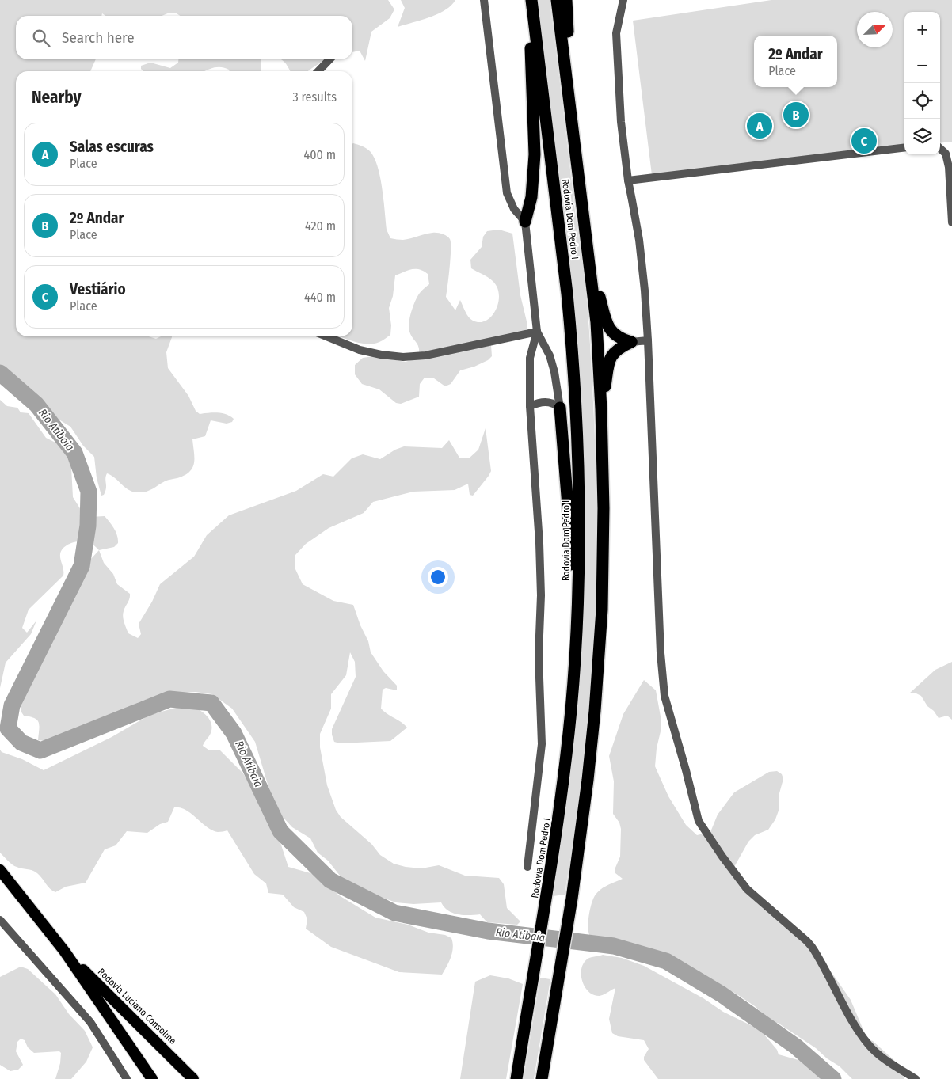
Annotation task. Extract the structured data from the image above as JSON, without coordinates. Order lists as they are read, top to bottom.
{
  "streets": {
    "highway": ["Rodovia Dom Pedro I", "Rodovia Luciano Consoline"]
  },
  "water": ["Rio Atibaia"],
  "north": "top right",
  "page": {
    "map_buttons": ["+", "−"],
    "search": "Search here",
    "popup": ["2º Andar", "Place"],
    "heading": ["Nearby", "3 results"],
    "pins": ["B", "A", "C"],
    "list": [
      {
        "mark": "A",
        "name": "Salas escuras",
        "note": "Place",
        "value": "400 m"
      },
      {
        "mark": "B",
        "name": "2º Andar",
        "note": "Place",
        "value": "420 m"
      },
      {
        "mark": "C",
        "name": "Vestiário",
        "note": "Place",
        "value": "440 m"
      }
    ]
  }
}
